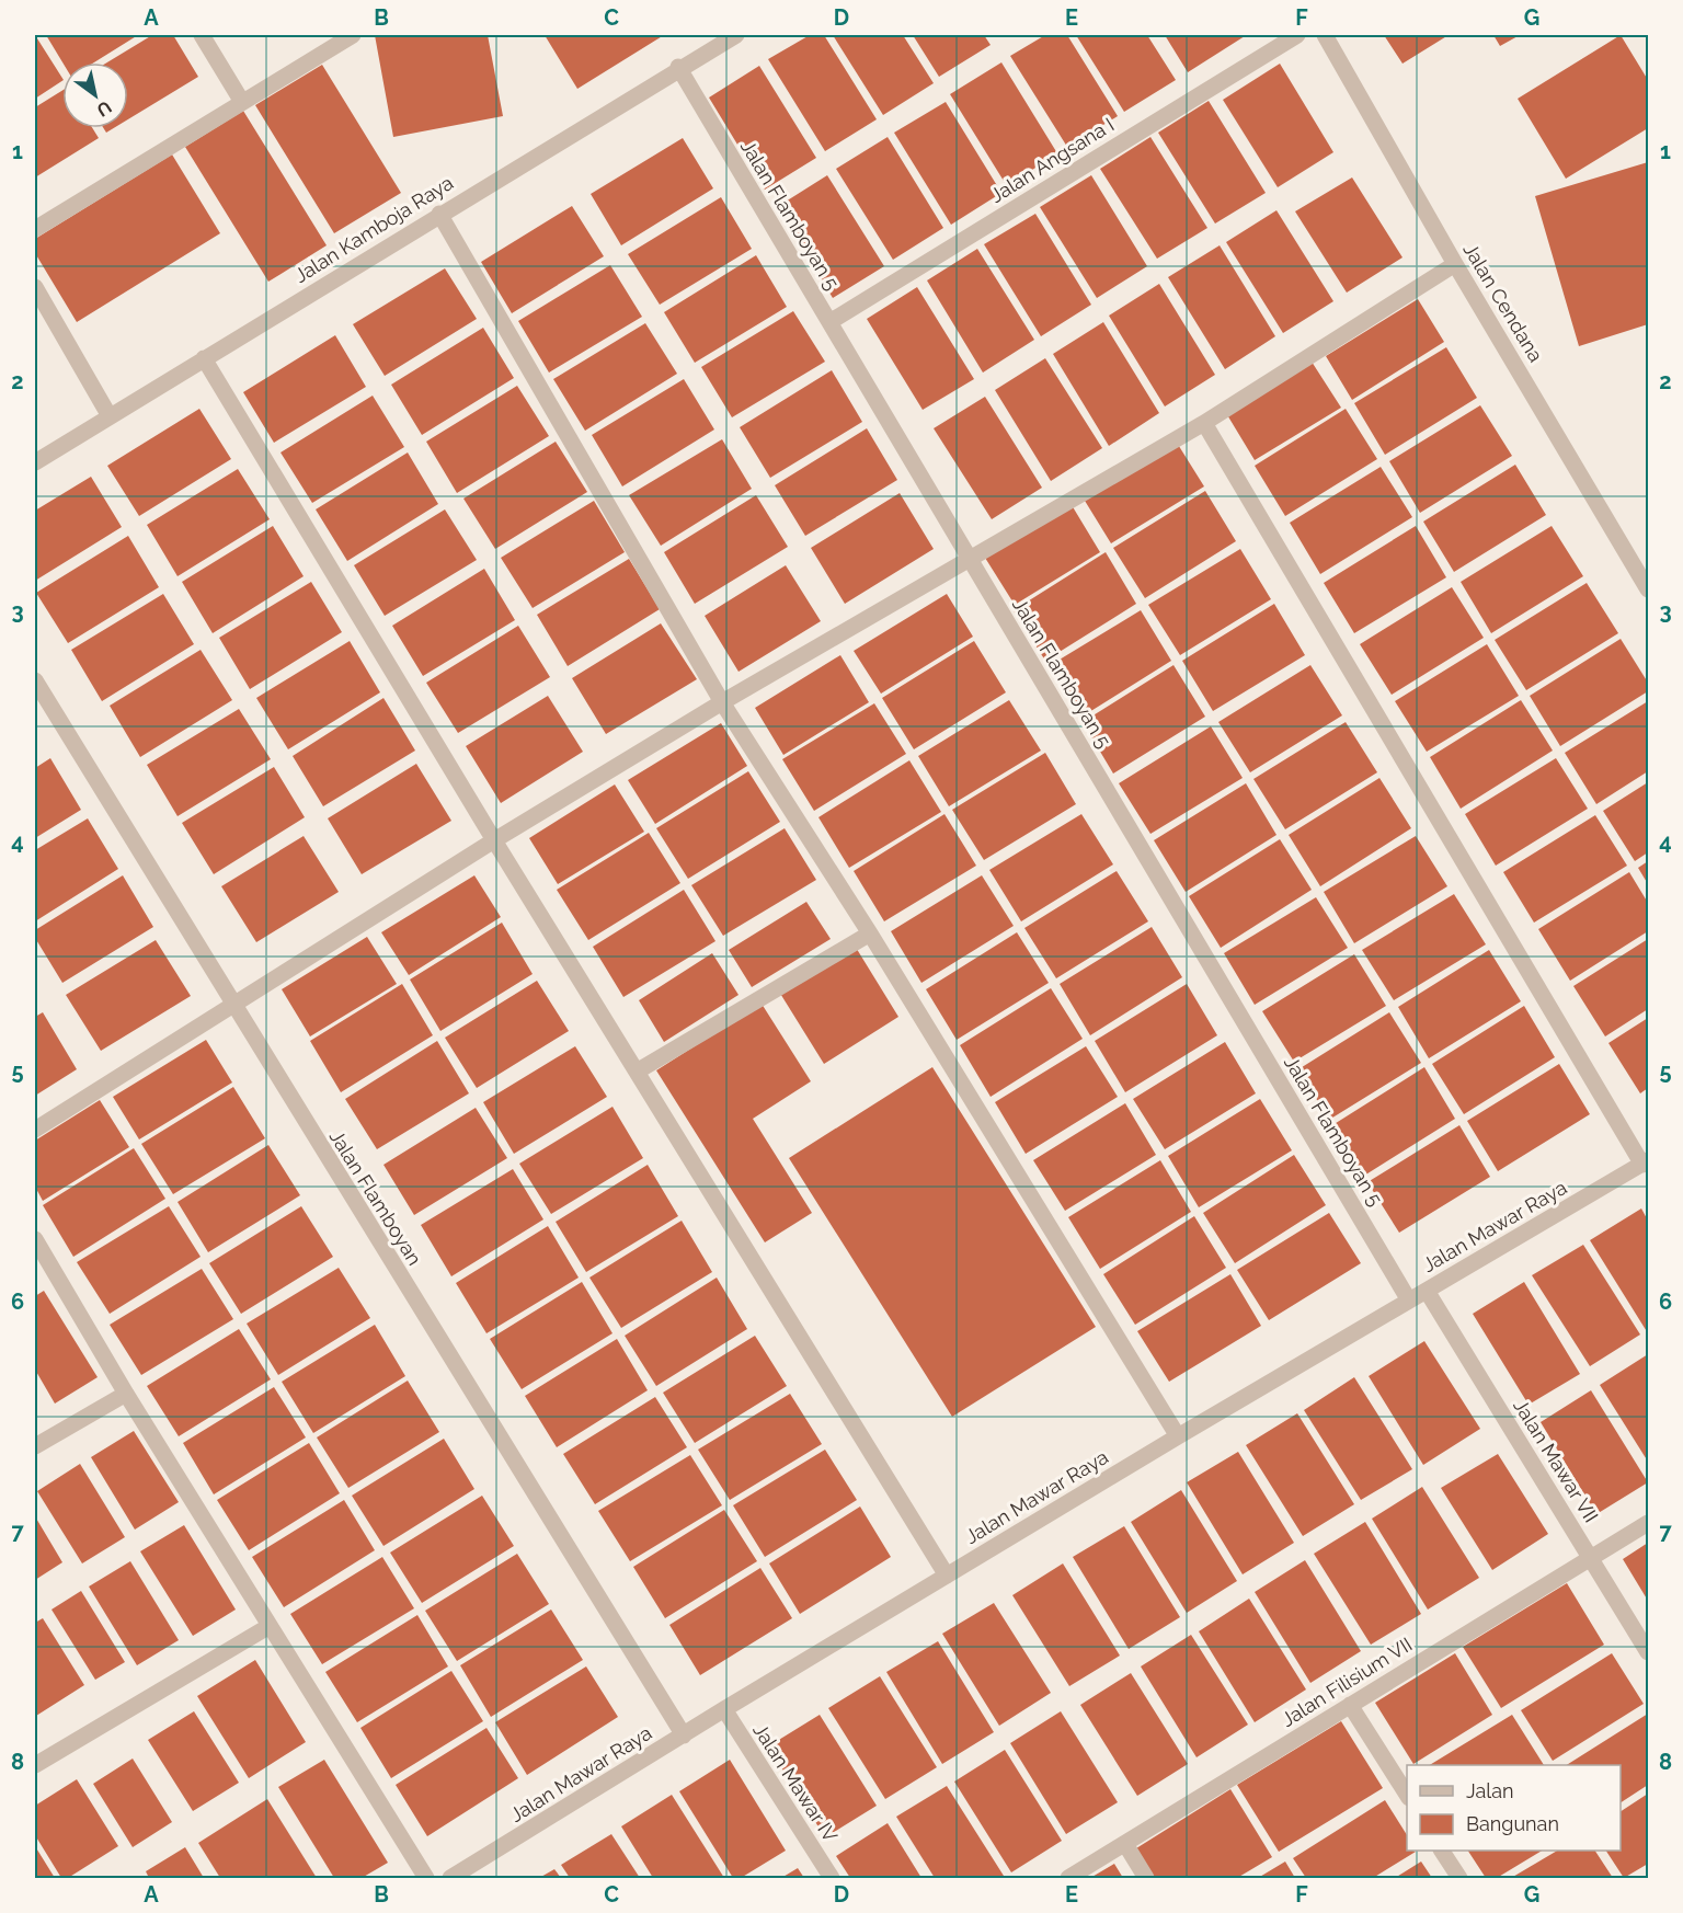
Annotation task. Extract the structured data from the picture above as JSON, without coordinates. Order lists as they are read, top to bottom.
{
  "streets": {
    "street": [
      "Jalan Angsana I",
      "Jalan Flamboyan 5",
      "Jalan Kamboja Raya",
      "Jalan Cendana",
      "Jalan Flamboyan",
      "Jalan Mawar Raya",
      "Jalan Mawar VII",
      "Jalan Filisium VII",
      "Jalan Mawar IV"
    ]
  },
  "crossings": [
    ["Jalan Angsana I", "Jalan Flamboyan 5"],
    ["Jalan Flamboyan 5", "Jalan Kamboja Raya"],
    ["Jalan Flamboyan 5", "Jalan Mawar Raya"],
    ["Jalan Flamboyan", "Jalan Mawar Raya"],
    ["Jalan Mawar Raya", "Jalan Mawar VII"],
    ["Jalan Mawar Raya", "Jalan Mawar IV"],
    ["Jalan Mawar VII", "Jalan Filisium VII"]
  ],
  "legend": ["Jalan", "Bangunan"],
  "north": "bottom right",
  "grid": {
    "columns": [
      "A",
      "B",
      "C",
      "D",
      "E",
      "F",
      "G"
    ],
    "rows": [
      "1",
      "2",
      "3",
      "4",
      "5",
      "6",
      "7",
      "8"
    ]
  }
}
